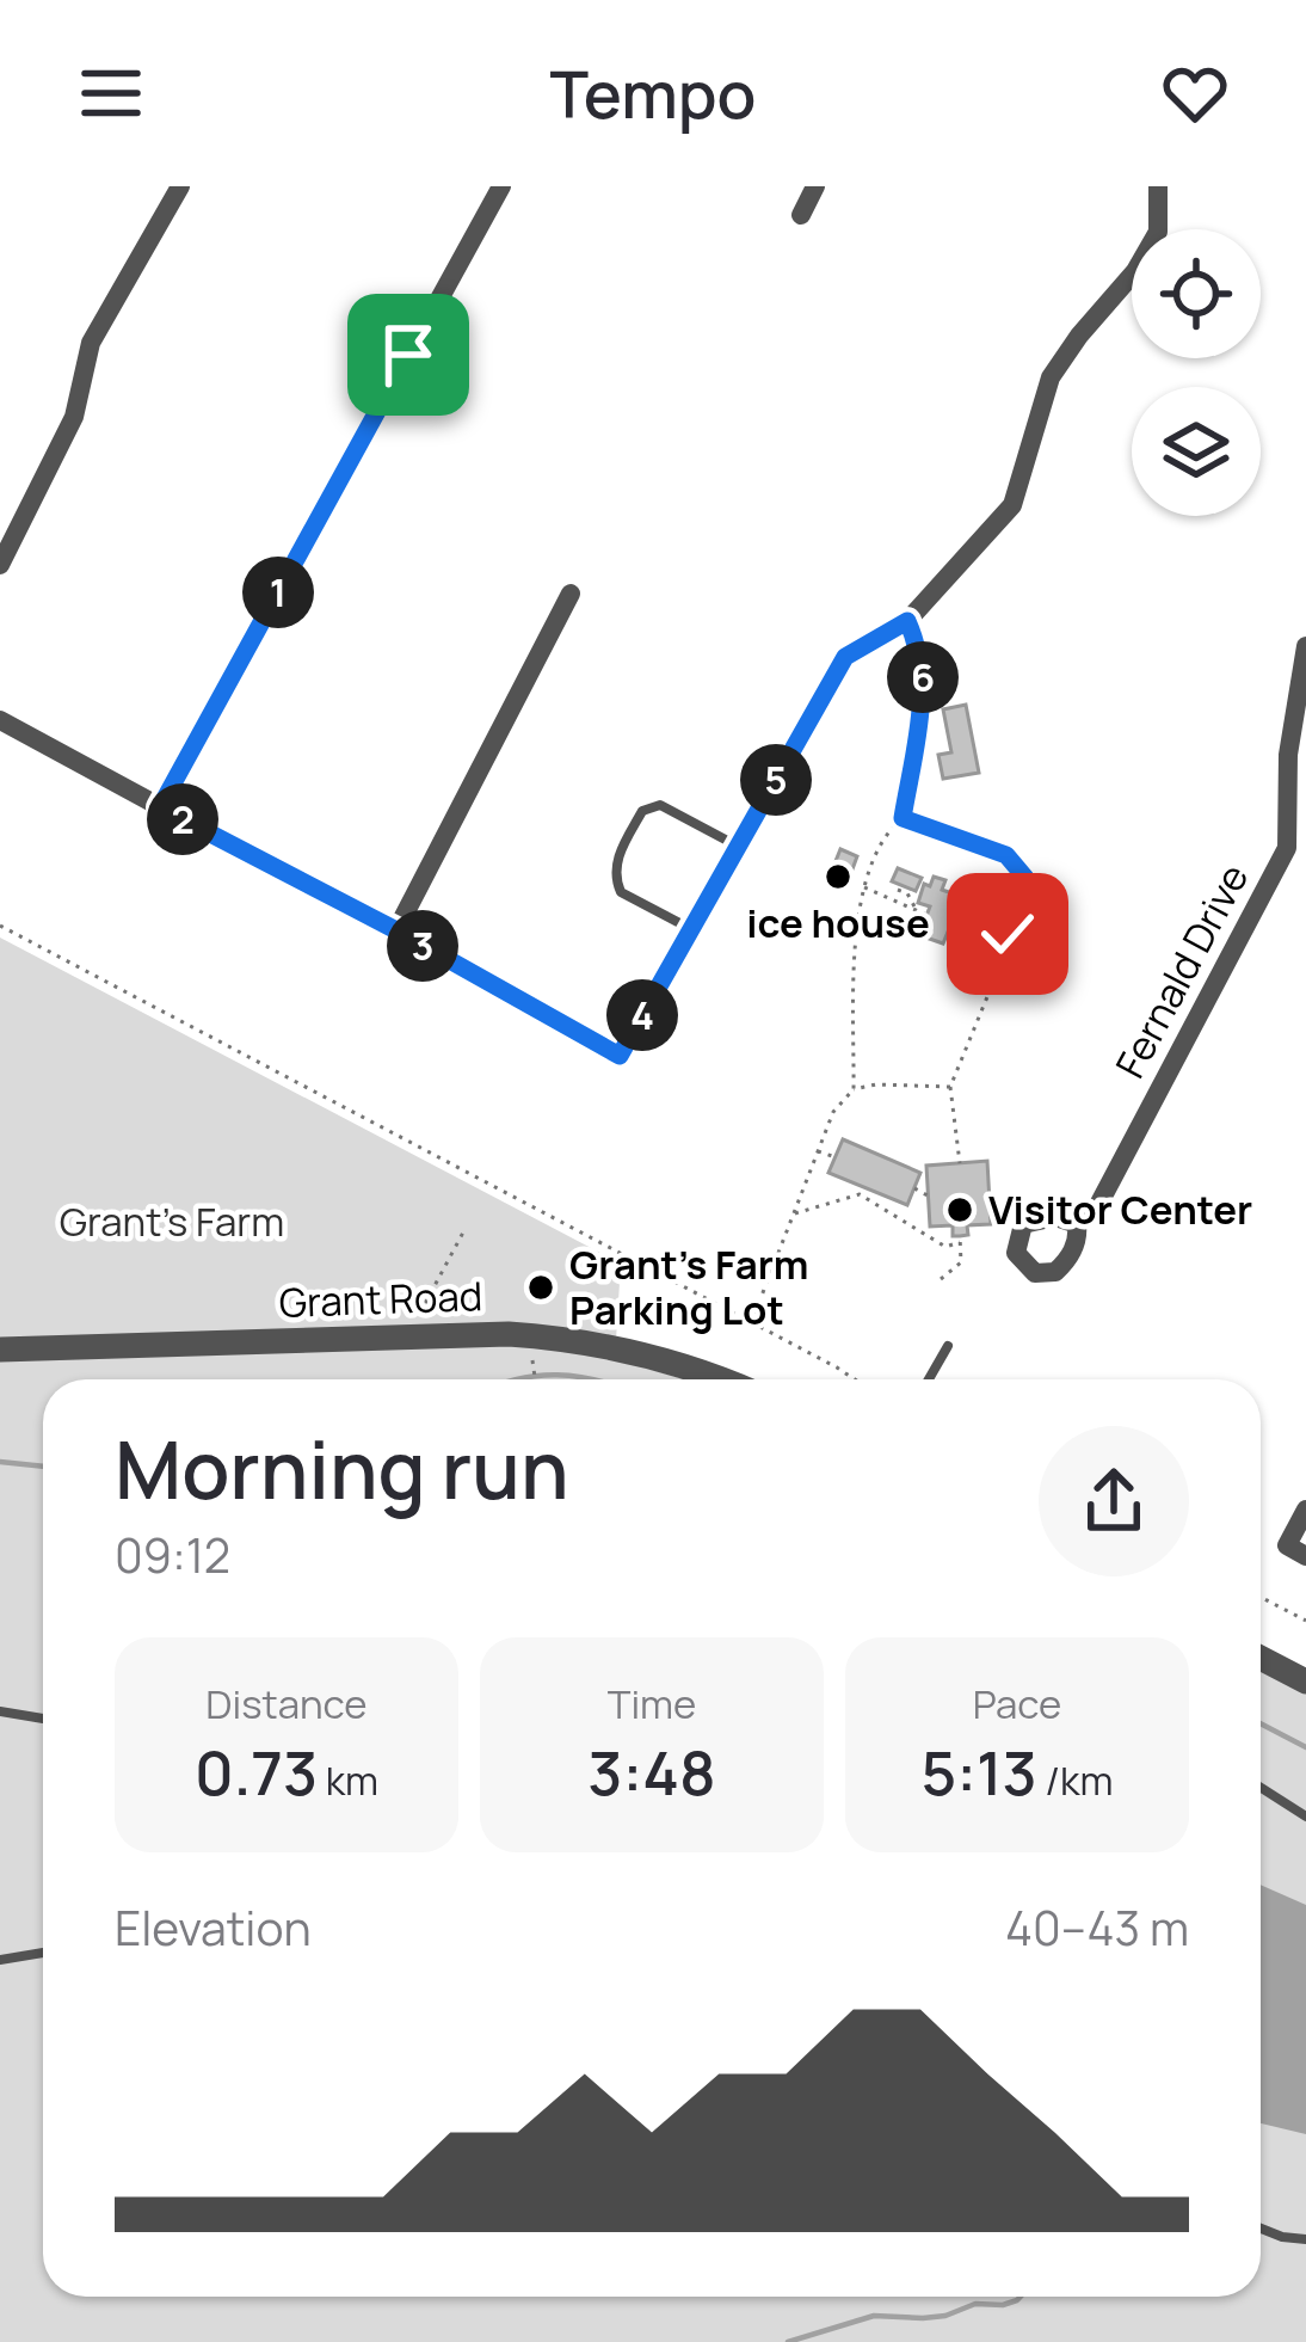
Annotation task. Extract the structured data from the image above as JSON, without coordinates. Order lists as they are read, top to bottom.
{
  "streets": {
    "street": ["Fernald Drive", "Grant Road"]
  },
  "parks": ["Grant's Farm"],
  "places": ["ice house", "Visitor Center", "Grant's Farm Parking Lot"],
  "page": {
    "header": "Tempo",
    "pins": [
      "1",
      "6",
      "5",
      "2",
      "3",
      "4"
    ],
    "heading": ["Morning run", "09:12"],
    "stats": [
      ["Distance", "0.73 km"],
      ["Time", "3:48"],
      ["Pace", "5:13 /km"]
    ],
    "chart": ["Elevation", "40–43 m"]
  }
}
